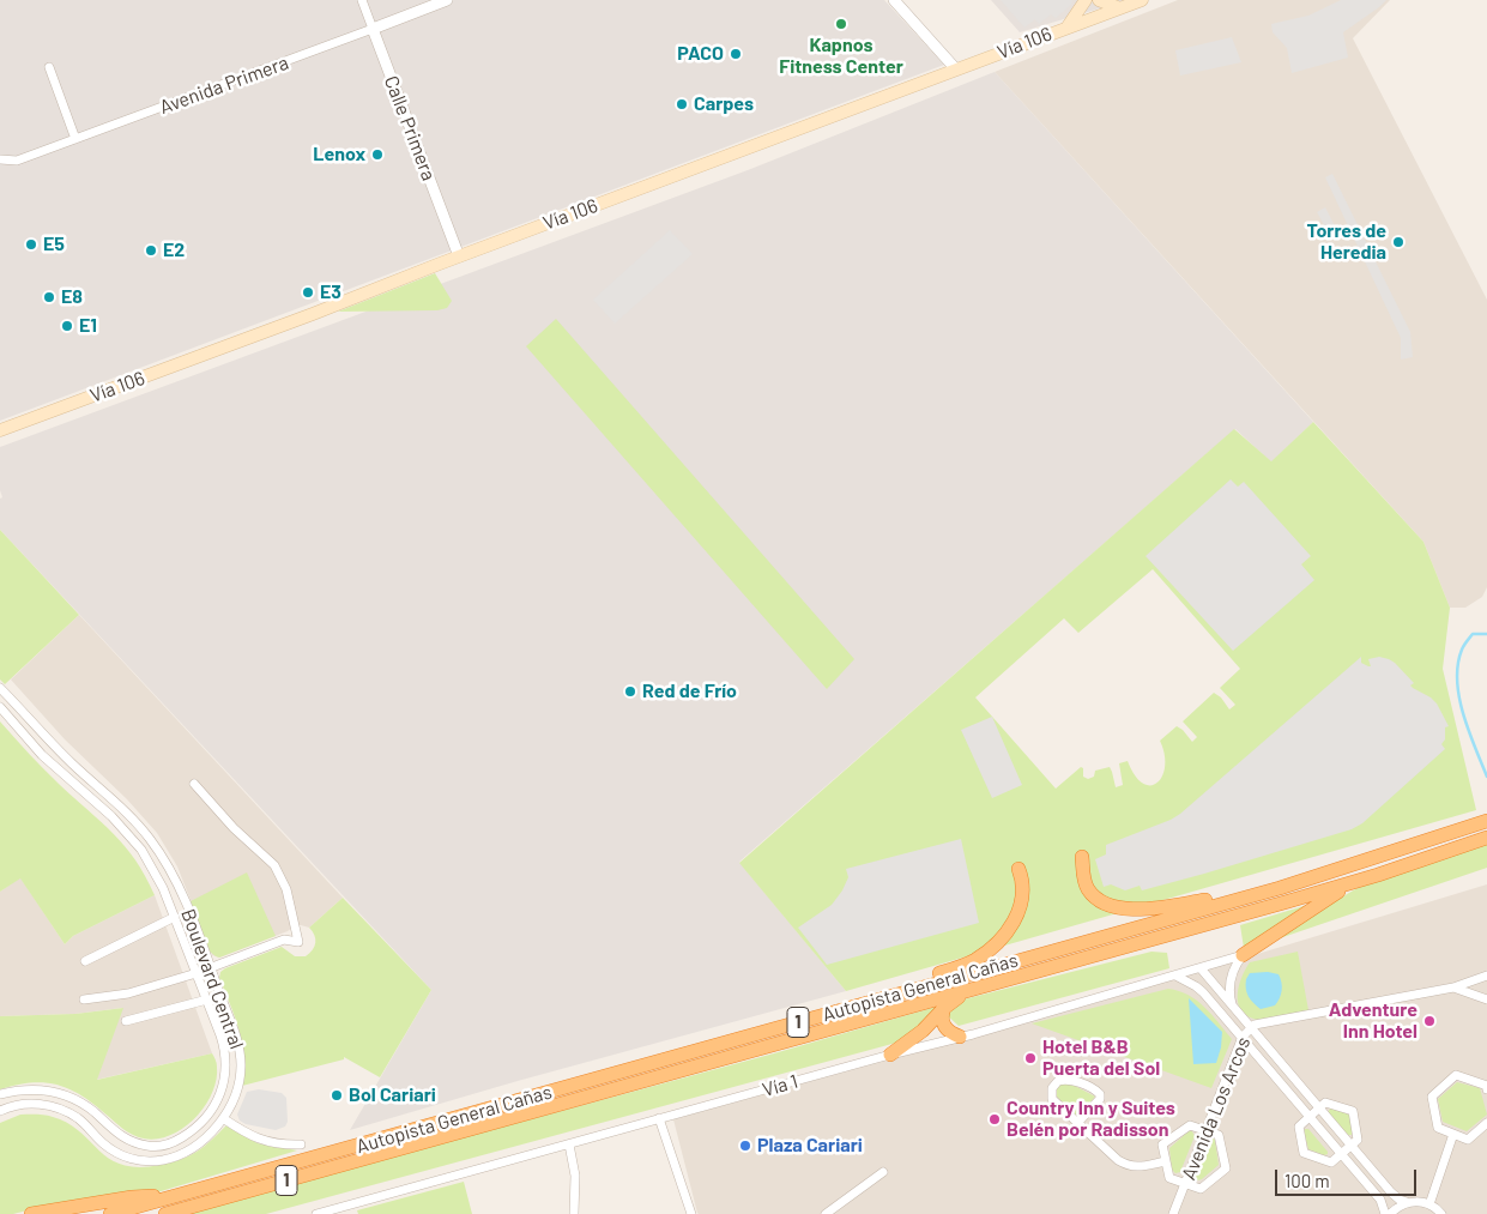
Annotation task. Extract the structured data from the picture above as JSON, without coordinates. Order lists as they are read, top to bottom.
{
  "streets": {
    "highway": ["Autopista General Cañas", "1"],
    "main road": ["Vía 106"],
    "street": [
      "Avenida Primera",
      "Calle Primera",
      "Boulevard Central",
      "Vía 1",
      "Avenida Los Arcos"
    ]
  },
  "crossings": [
    ["Vía 106", "Calle Primera"],
    ["Avenida Primera", "Calle Primera"]
  ],
  "places": [
    "Kapnos Fitness Center",
    "PACO",
    "Carpes",
    "Lenox",
    "Torres de Heredia",
    "E5",
    "E2",
    "E3",
    "E8",
    "E1",
    "Red de Frío",
    "Adventure Inn Hotel",
    "Hotel B&B Puerta del Sol",
    "Bol Cariari",
    "Country Inn y Suites Belén por Radisson",
    "Plaza Cariari"
  ],
  "scale_bar": "100 m"
}
